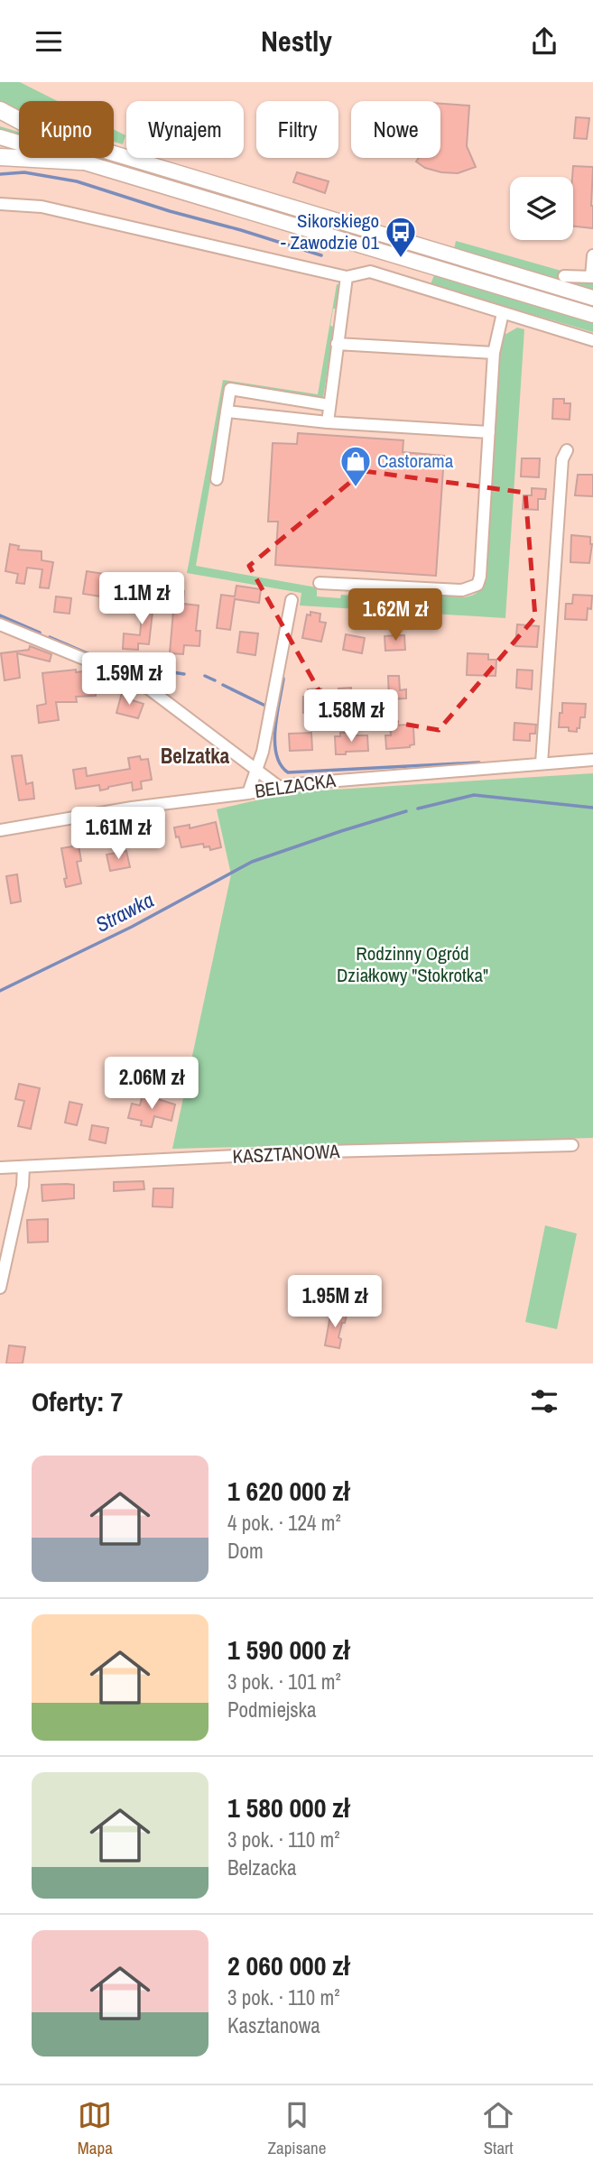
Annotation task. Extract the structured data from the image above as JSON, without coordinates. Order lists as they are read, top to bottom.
{
  "streets": {
    "street": ["BELZACKA", "KASZTANOWA"]
  },
  "districts": ["Belzatka"],
  "water": ["Strawka"],
  "parks": ["Rodzinny Ogród Działkowy \"Stokrotka\""],
  "places": {
    "bus stop": ["Sikorskiego - Zawodzie 01"],
    "shop": ["Castorama"]
  },
  "page": {
    "header": "Nestly",
    "chip": [
      "Kupno",
      "Wynajem",
      "Filtry",
      "Nowe"
    ],
    "price": [
      "1.1M zł",
      "1.62M zł",
      "1.59M zł",
      "1.58M zł",
      "1.61M zł",
      "2.06M zł",
      "1.95M zł"
    ],
    "heading": "Oferty: 7",
    "list": [
      {
        "name": "1 620 000 zł",
        "note": "4 pok. · 124 m² · Dom"
      },
      {
        "name": "1 590 000 zł",
        "note": "3 pok. · 101 m² · Podmiejska"
      },
      {
        "name": "1 580 000 zł",
        "note": "3 pok. · 110 m² · Belzacka"
      },
      {
        "name": "2 060 000 zł",
        "note": "3 pok. · 110 m² · Kasztanowa"
      }
    ],
    "tabs": ["Mapa", "Zapisane", "Start"]
  }
}
